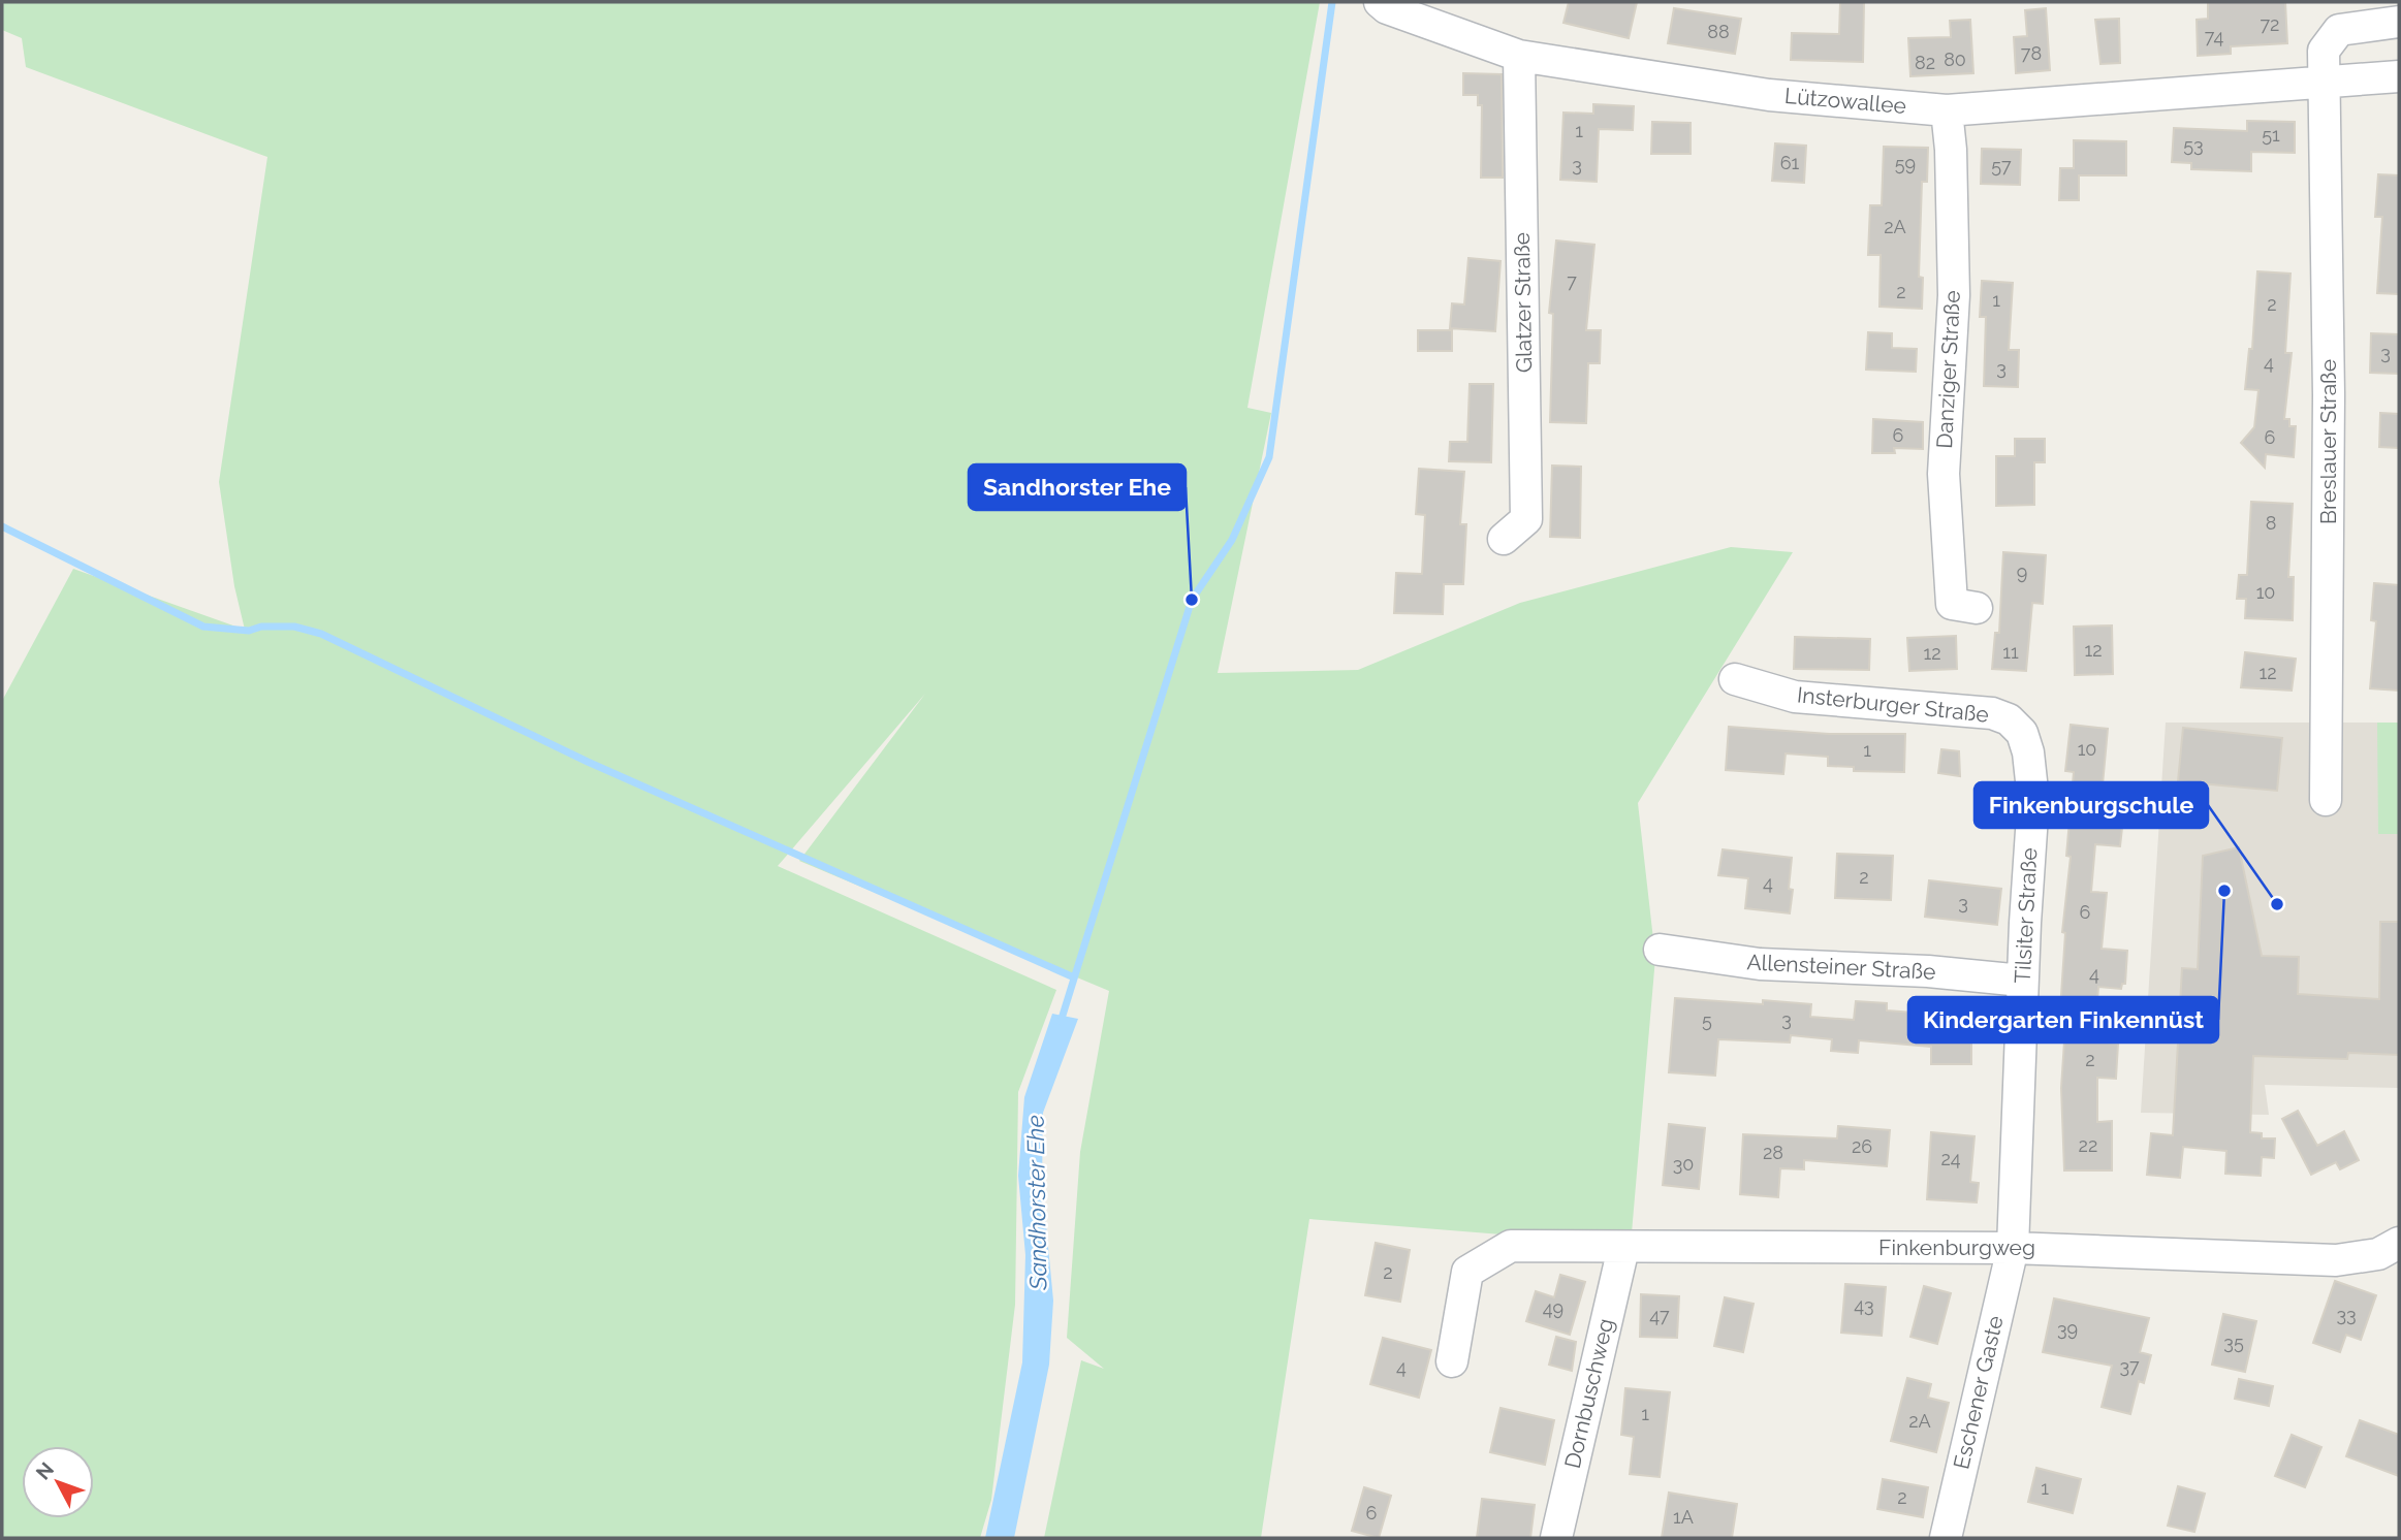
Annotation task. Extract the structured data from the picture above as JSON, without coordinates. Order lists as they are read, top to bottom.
{
  "streets": {
    "street": [
      "Lützowallee",
      "Glatzer Straße",
      "Danziger Straße",
      "Breslauer Straße",
      "Insterburger Straße",
      "Tilsiter Straße",
      "Allensteiner Straße",
      "Finkenburgweg",
      "Eschener Gaste",
      "Dornbuschweg"
    ]
  },
  "crossings": [
    ["Lützowallee", "Glatzer Straße"],
    ["Lützowallee", "Danziger Straße"],
    ["Lützowallee", "Breslauer Straße"],
    ["Insterburger Straße", "Tilsiter Straße"],
    ["Tilsiter Straße", "Allensteiner Straße"],
    ["Tilsiter Straße", "Finkenburgweg"],
    ["Tilsiter Straße", "Eschener Gaste"],
    ["Finkenburgweg", "Eschener Gaste"],
    ["Finkenburgweg", "Dornbuschweg"]
  ],
  "water": ["Sandhorster Ehe"],
  "places": ["Sandhorster Ehe", "Kindergarten Finkennüst", "Finkenburgschule"],
  "house_numbers": [
    "72",
    "88",
    "74",
    "78",
    "80",
    "82",
    "1",
    "51",
    "53",
    "61",
    "59",
    "3",
    "57",
    "2A",
    "7",
    "2",
    "1",
    "2",
    "3",
    "4",
    "3",
    "6",
    "6",
    "8",
    "9",
    "10",
    "12",
    "11",
    "12",
    "12",
    "10",
    "1",
    "2",
    "4",
    "3",
    "6",
    "4",
    "3",
    "5",
    "2",
    "22",
    "26",
    "28",
    "24",
    "30",
    "2",
    "43",
    "49",
    "33",
    "47",
    "39",
    "35",
    "37",
    "4",
    "1",
    "2A",
    "1",
    "2",
    "6",
    "1A"
  ],
  "north": "top left"
}
